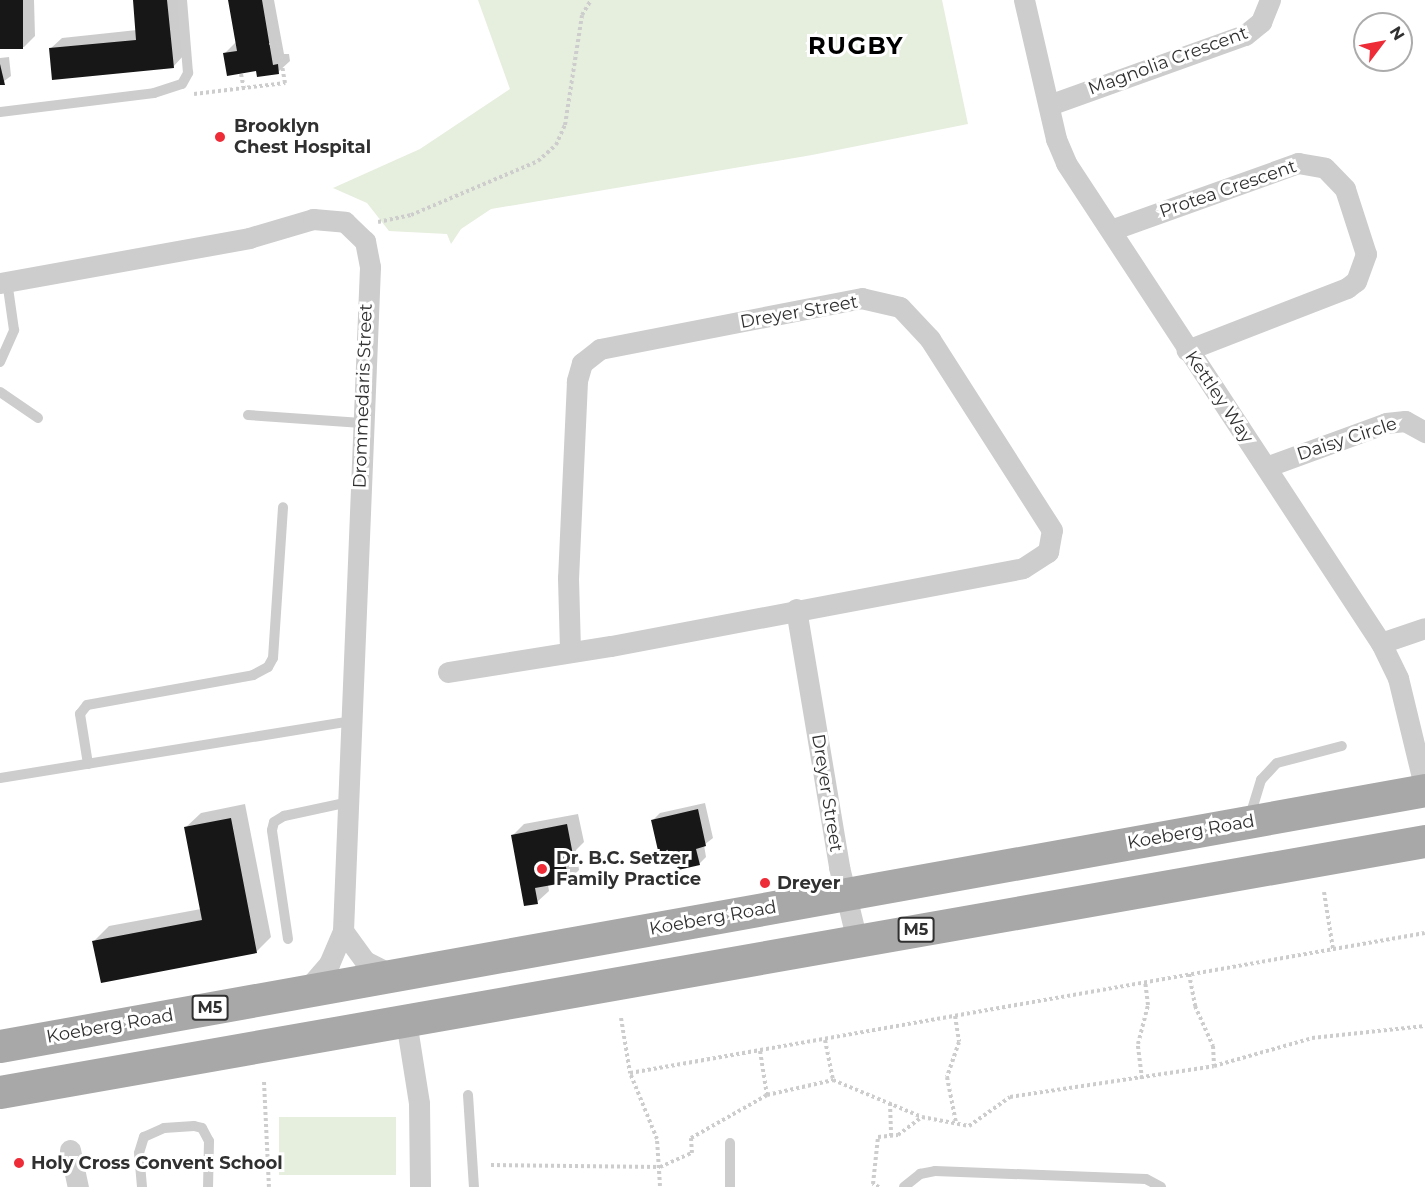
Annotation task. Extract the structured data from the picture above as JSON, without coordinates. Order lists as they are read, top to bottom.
{
  "streets": {
    "main road": ["Koeberg Road", "M5"],
    "street": [
      "Magnolia Crescent",
      "Protea Crescent",
      "Dreyer Street",
      "Drommedaris Street",
      "Kettley Way",
      "Daisy Circle"
    ]
  },
  "crossings": [
    ["Magnolia Crescent", "Kettley Way"],
    ["Protea Crescent", "Kettley Way"],
    ["Dreyer Street", "Koeberg Road"],
    ["Dreyer Street", "M5"],
    ["Drommedaris Street", "Koeberg Road"],
    ["Kettley Way", "Daisy Circle"],
    ["Kettley Way", "Koeberg Road"]
  ],
  "districts": ["RUGBY"],
  "places": [
    "Brooklyn Chest Hospital",
    "Dr. B.C. Setzer Family Practice",
    "Dreyer",
    "Holy Cross Convent School"
  ],
  "north": "top right"
}
